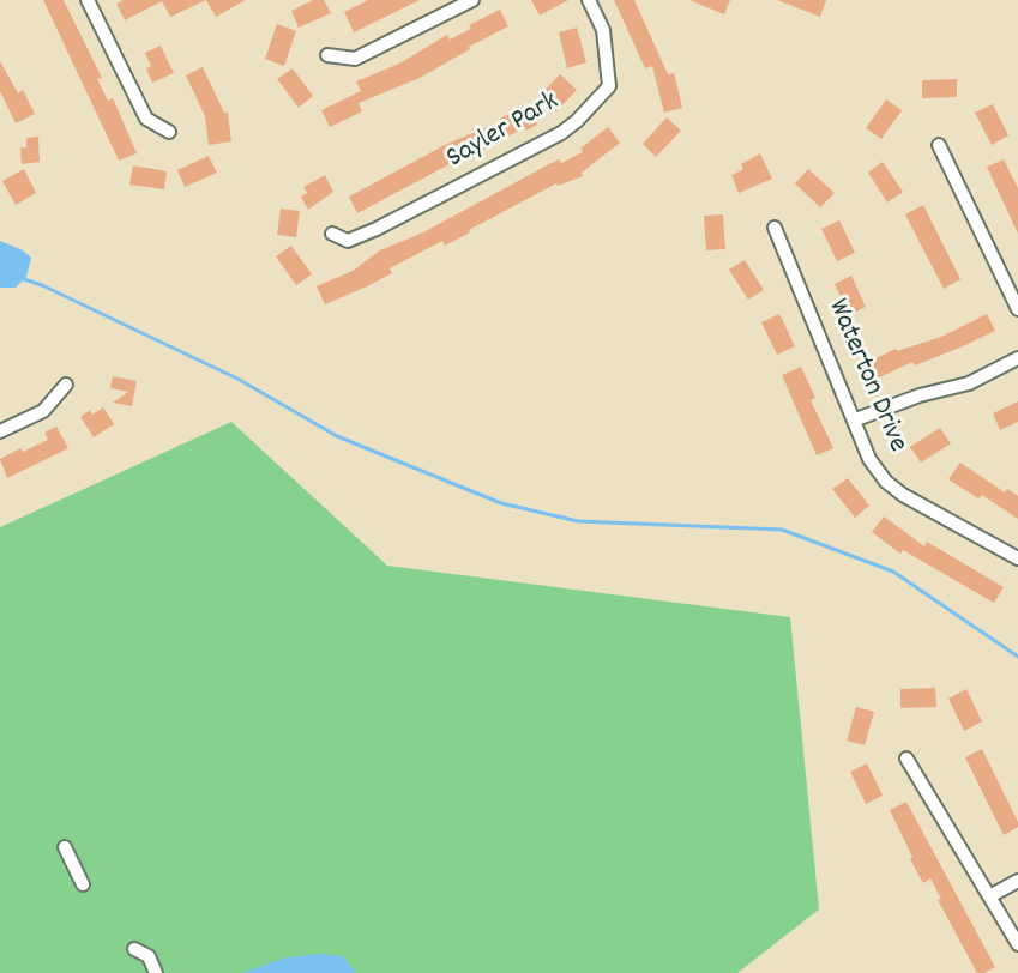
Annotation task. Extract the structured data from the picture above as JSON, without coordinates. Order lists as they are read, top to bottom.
{
  "streets": {
    "street": ["Sayler Park", "Waterton Drive"]
  }
}
